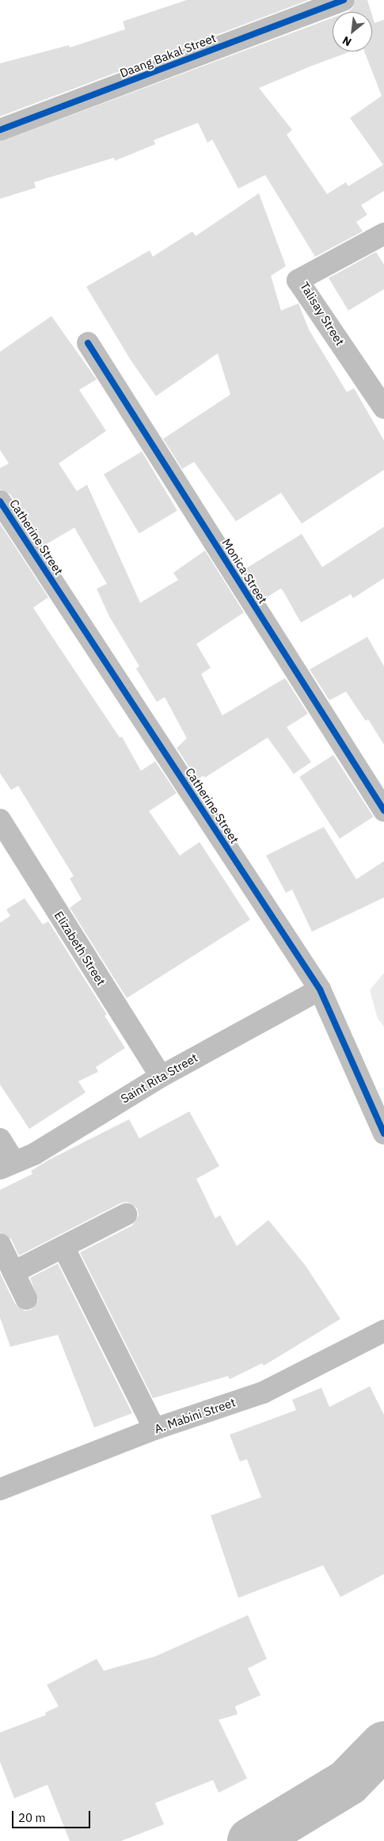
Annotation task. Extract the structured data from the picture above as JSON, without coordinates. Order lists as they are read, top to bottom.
{
  "streets": {
    "street": [
      "Daang Bakal Street",
      "Talisay Street",
      "Catherine Street",
      "Monica Street",
      "Elizabeth Street",
      "Saint Rita Street",
      "A. Mabini Street"
    ]
  },
  "crossings": [
    ["Catherine Street", "Saint Rita Street"],
    ["Elizabeth Street", "Saint Rita Street"]
  ],
  "scale_bar": "20 m",
  "north": "bottom left"
}
